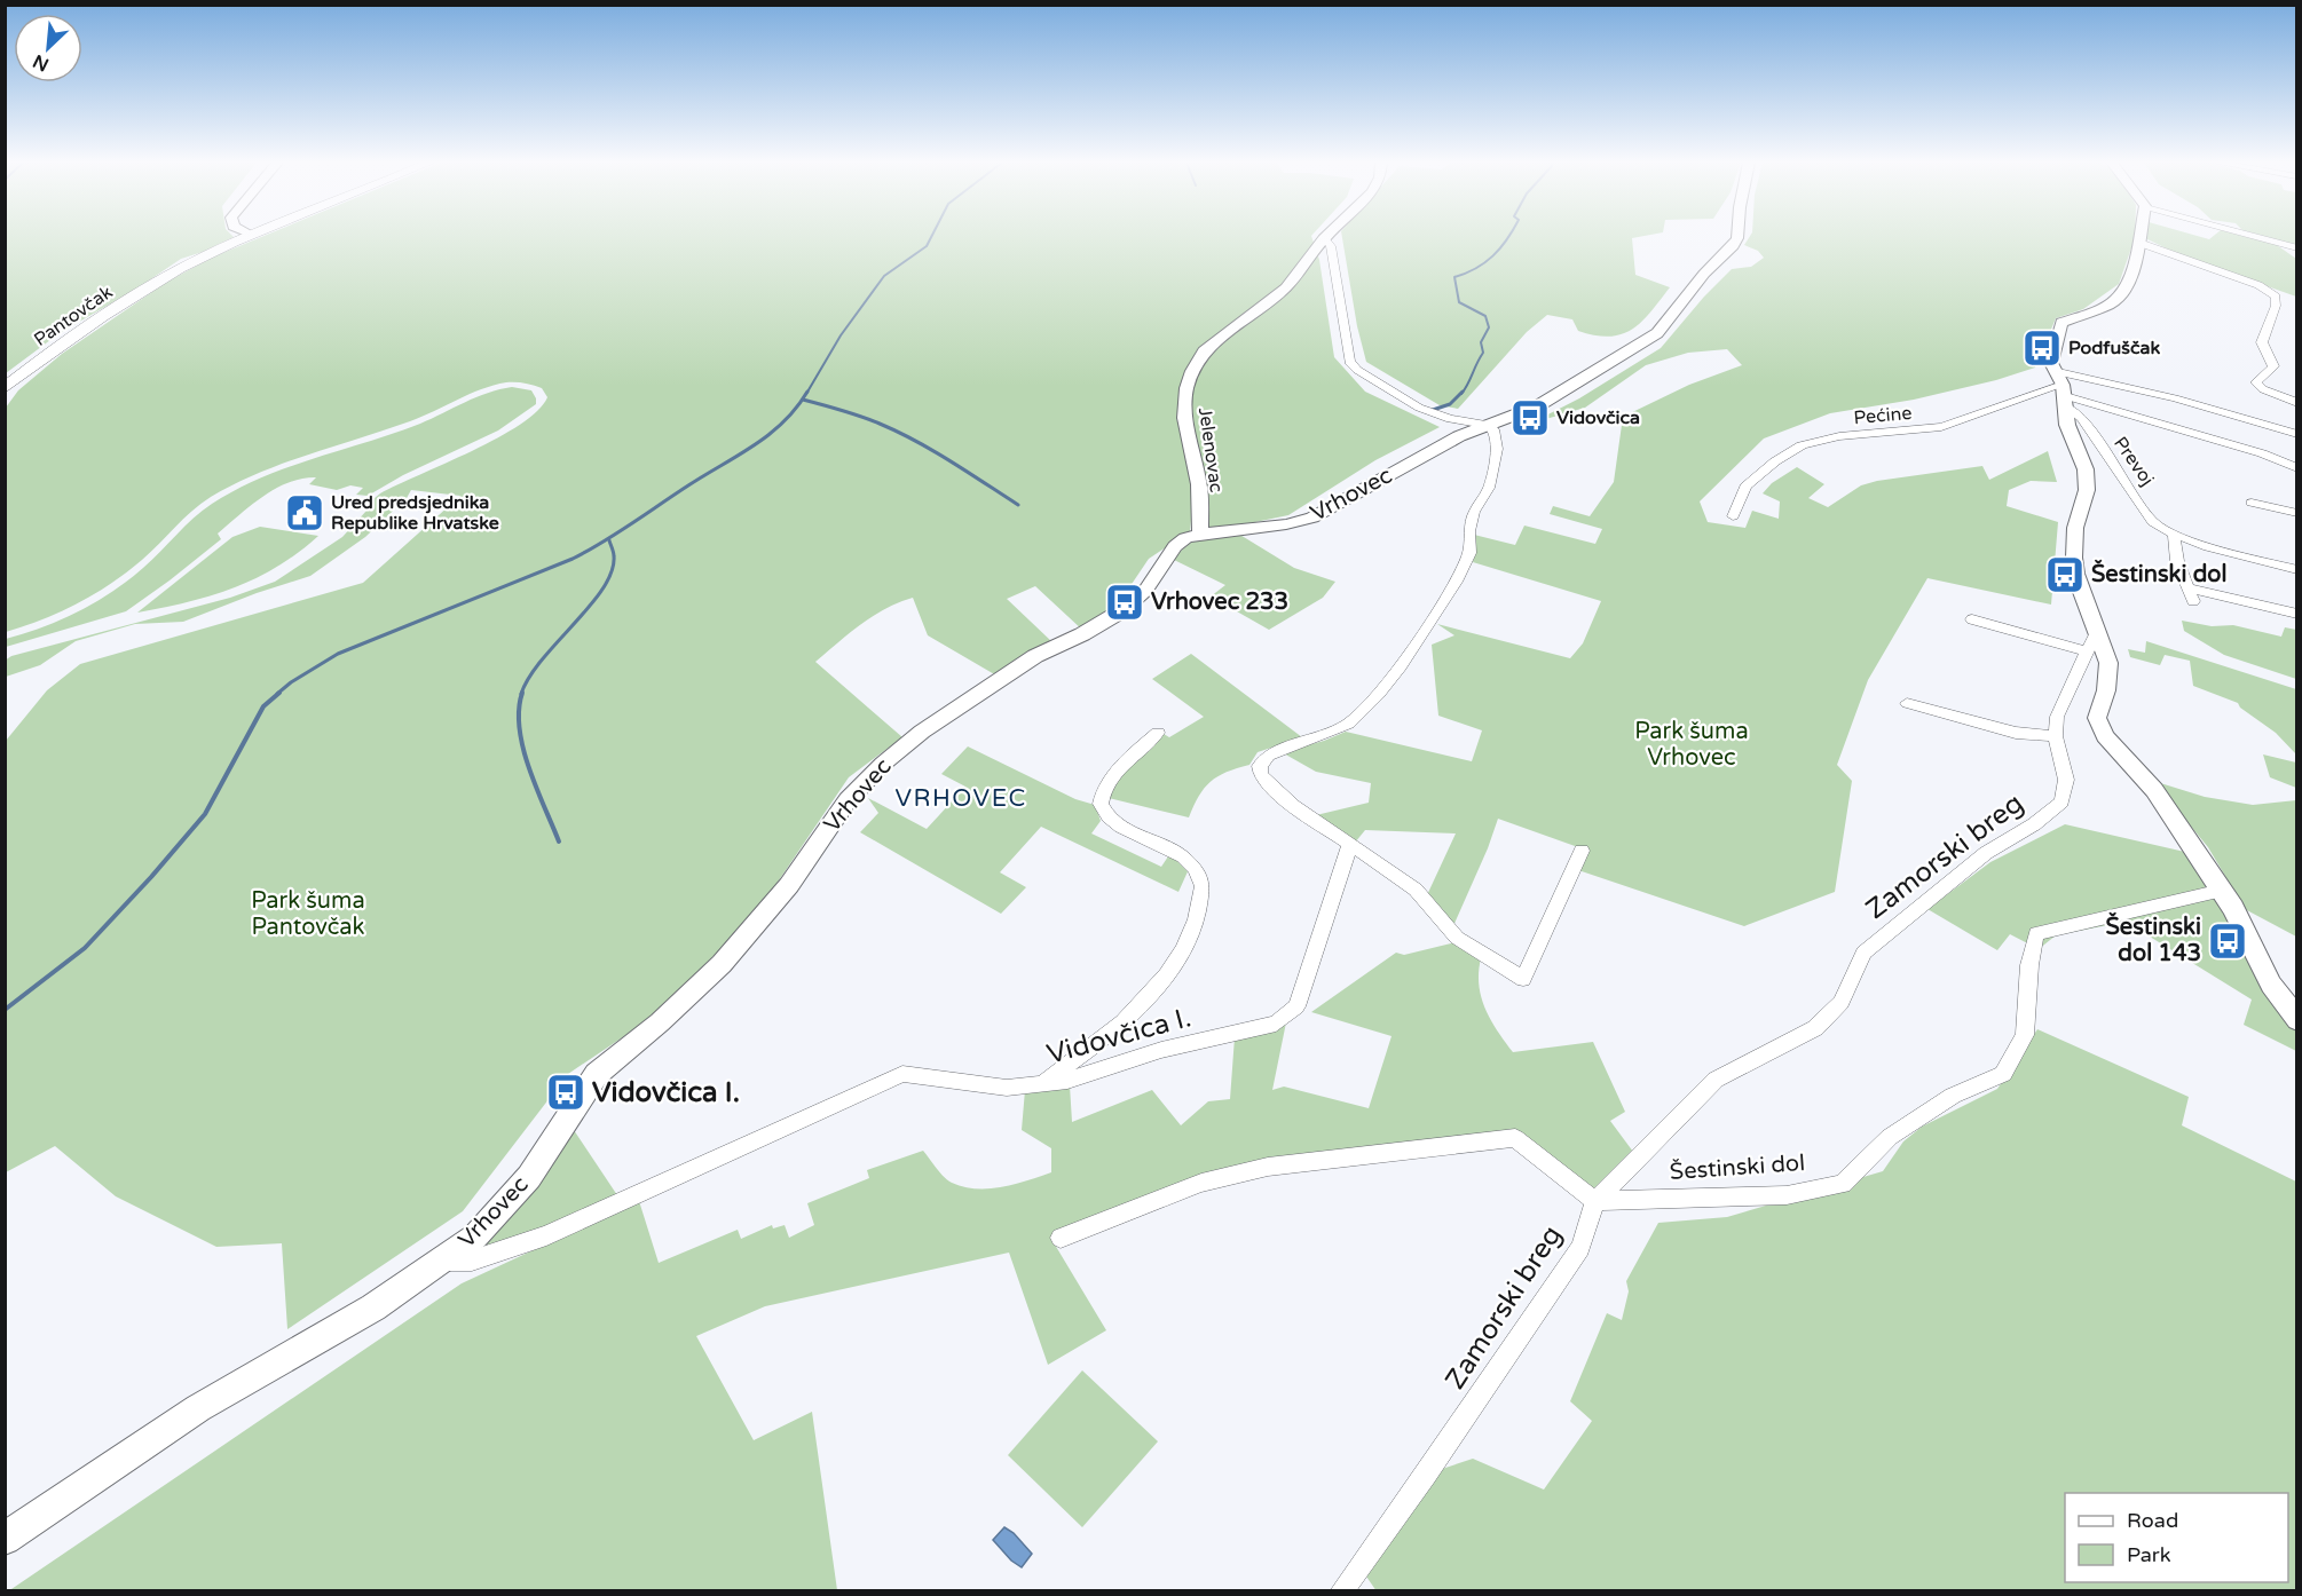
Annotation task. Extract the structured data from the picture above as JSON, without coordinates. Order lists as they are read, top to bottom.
{
  "streets": {
    "main road": ["Pantovčak"],
    "street": [
      "Pećine",
      "Jelenovac",
      "Prevoj",
      "Vrhovec",
      "Zamorski breg",
      "Vidovčica I.",
      "Šestinski dol"
    ]
  },
  "crossings": [
    ["Pećine", "Prevoj"],
    ["Jelenovac", "Vrhovec"],
    ["Vrhovec", "Vidovčica I."],
    ["Zamorski breg", "Šestinski dol"]
  ],
  "districts": ["VRHOVEC"],
  "parks": ["Park šuma Vrhovec", "Park šuma Pantovčak"],
  "places": {
    "bus stop": [
      "Podfuščak",
      "Vidovčica",
      "Šestinski dol",
      "Vrhovec 233",
      "Šestinski dol 143",
      "Vidovčica I."
    ],
    "public building": ["Ured predsjednika Republike Hrvatske"]
  },
  "legend": ["Road", "Park"],
  "north": "bottom left"
}
